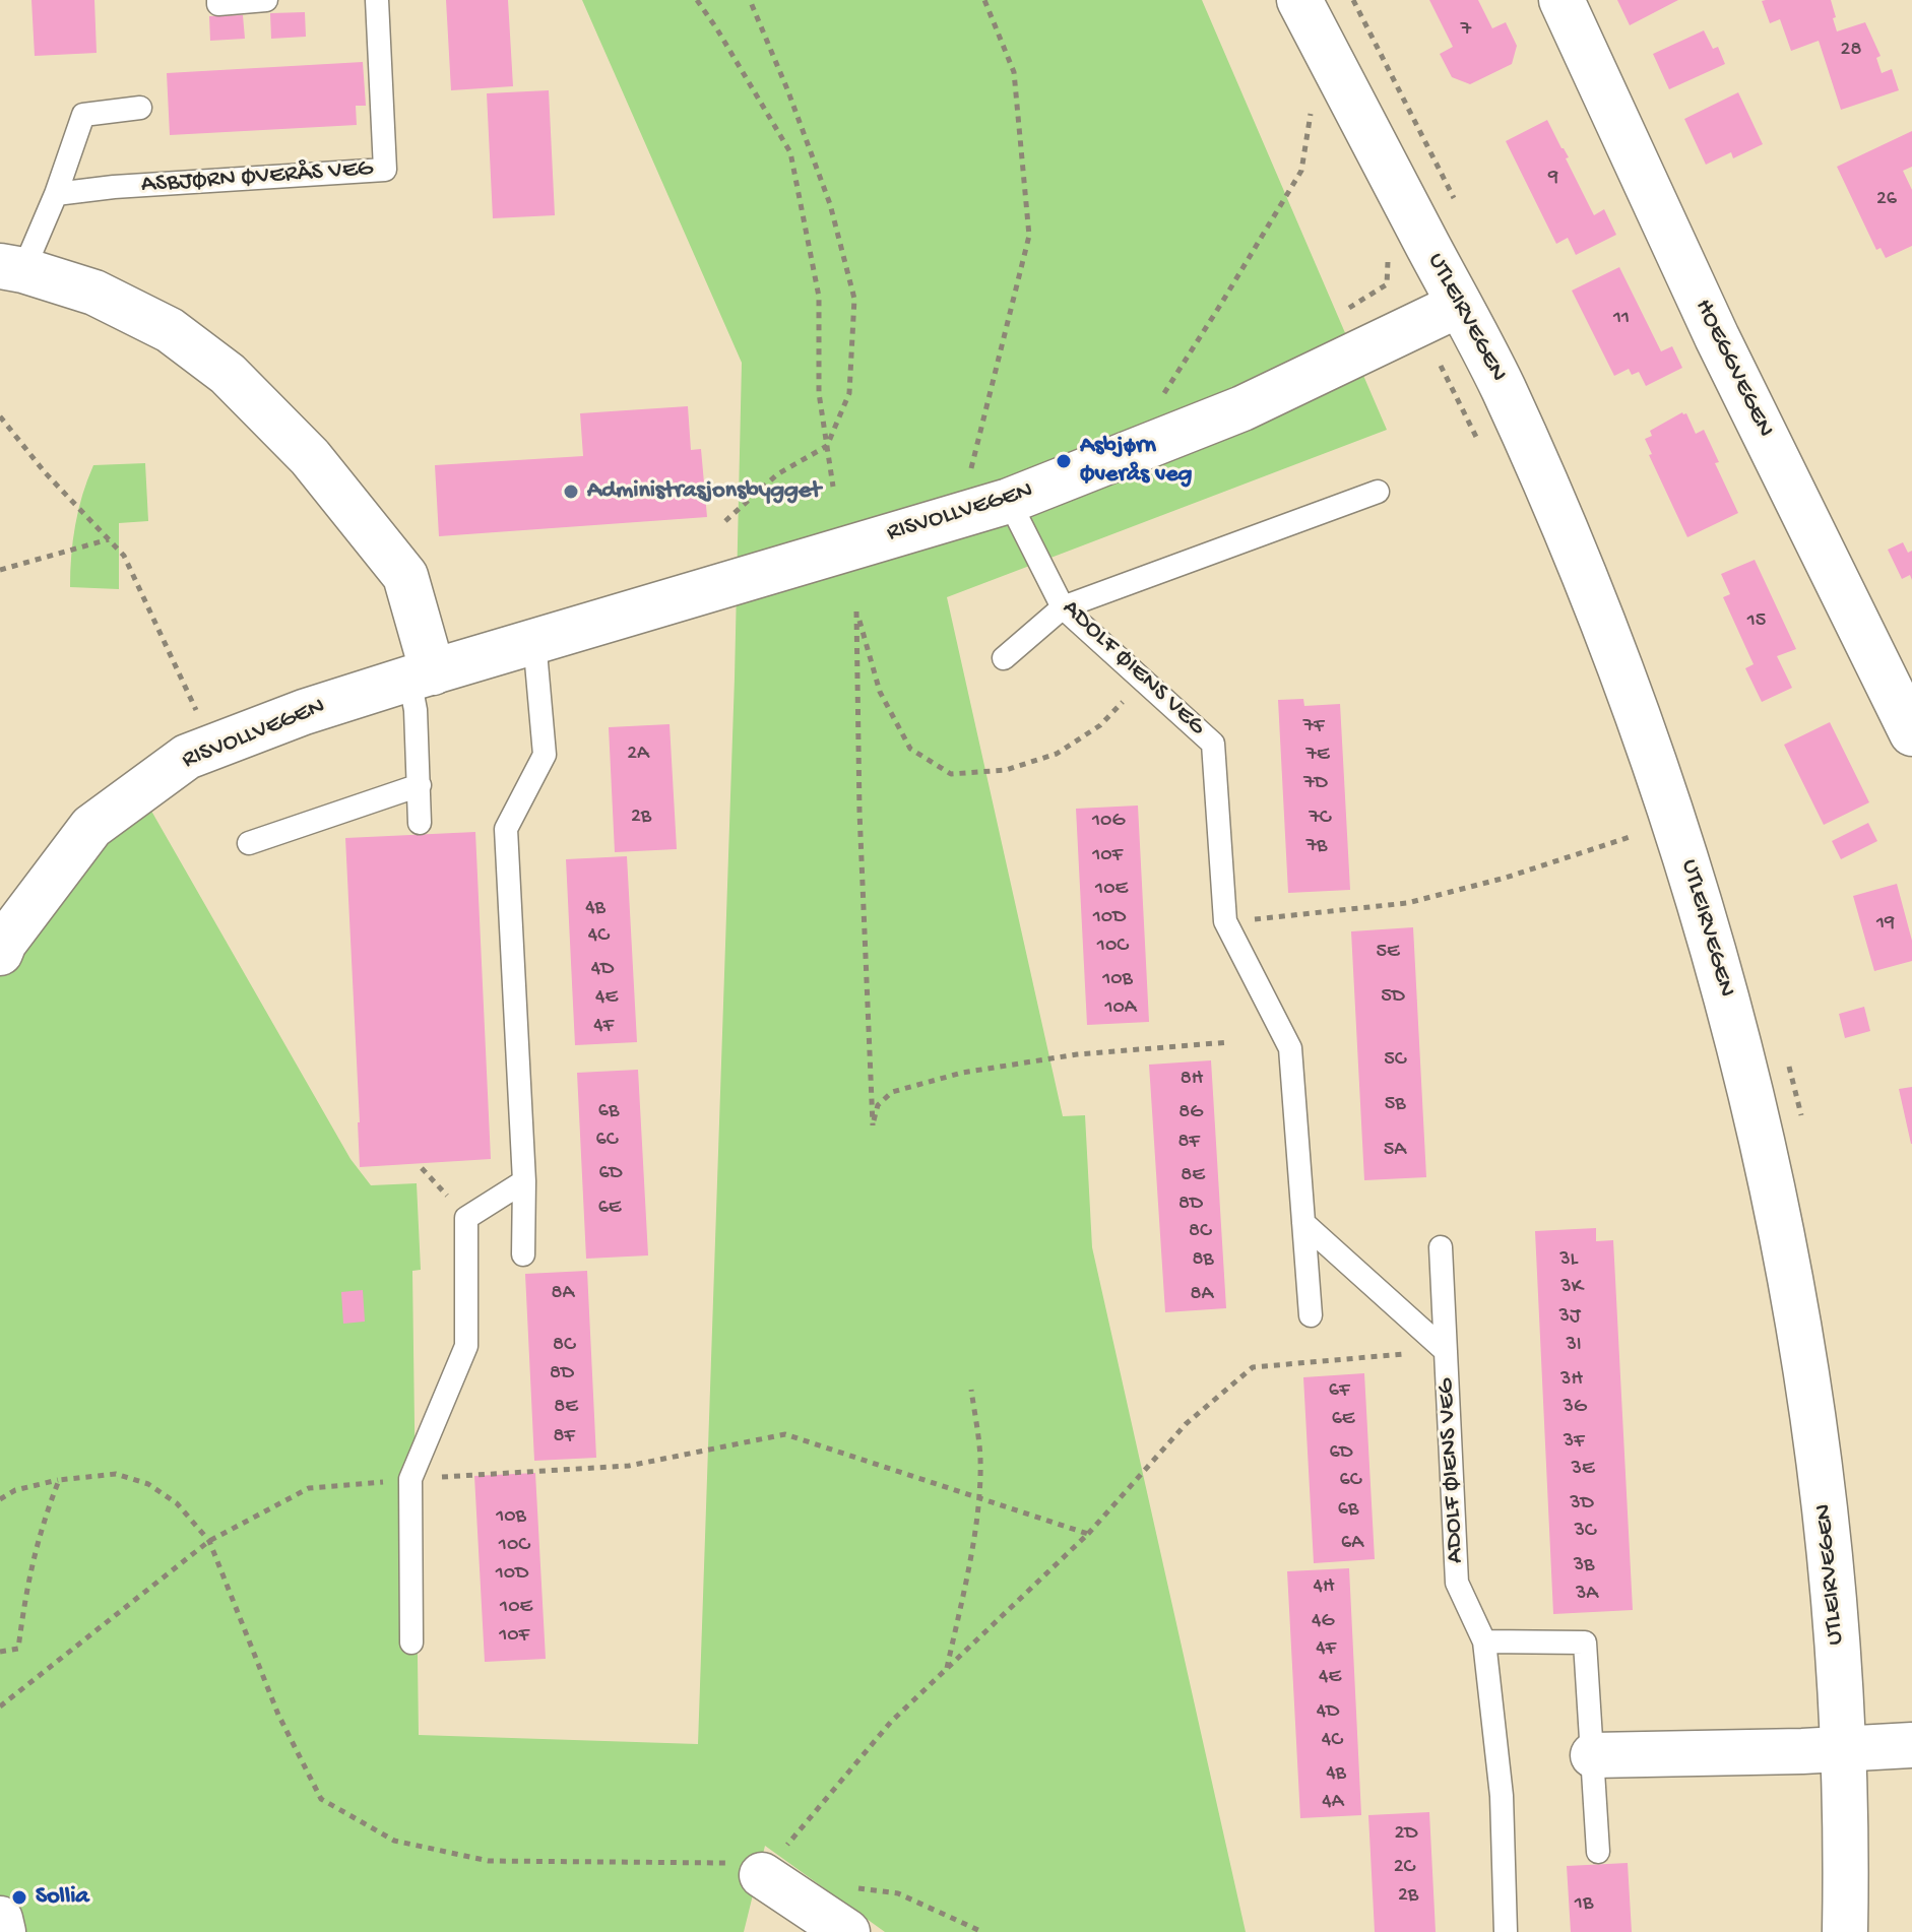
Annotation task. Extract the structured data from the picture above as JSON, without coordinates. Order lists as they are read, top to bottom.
{
  "streets": {
    "street": ["UTLEIRVEGEN", "HOEGGVEGEN", "RISVOLLVEGEN"],
    "lane": ["ASBJØRN ØVERÅS VEG", "ADOLF ØIENS VEG"]
  },
  "crossings": [
    ["UTLEIRVEGEN", "RISVOLLVEGEN"],
    ["RISVOLLVEGEN", "ADOLF ØIENS VEG"]
  ],
  "places": ["Asbjørn Øverås veg", "Administrasjonsbygget", "Sollia"],
  "house_numbers": [
    "7",
    "28",
    "9",
    "26",
    "11",
    "15",
    "7F",
    "2A",
    "7E",
    "7D",
    "2B",
    "7C",
    "10G",
    "7B",
    "10F",
    "10E",
    "4B",
    "10D",
    "19",
    "4C",
    "10C",
    "5E",
    "4D",
    "10B",
    "5D",
    "4E",
    "10A",
    "4F",
    "5C",
    "8H",
    "5B",
    "6B",
    "8G",
    "6C",
    "8F",
    "5A",
    "6D",
    "8E",
    "8D",
    "6E",
    "8C",
    "8B",
    "3L",
    "3K",
    "8A",
    "8A",
    "3J",
    "8C",
    "3I",
    "8D",
    "3H",
    "6F",
    "8E",
    "3G",
    "6E",
    "8F",
    "3F",
    "6D",
    "3E",
    "6C",
    "3D",
    "6B",
    "10B",
    "3C",
    "6A",
    "10C",
    "3B",
    "10D",
    "4H",
    "3A",
    "10E",
    "4G",
    "10F",
    "4F",
    "4E",
    "4D",
    "4C",
    "4B",
    "4A",
    "2D",
    "2C",
    "2B",
    "1B"
  ]
}
